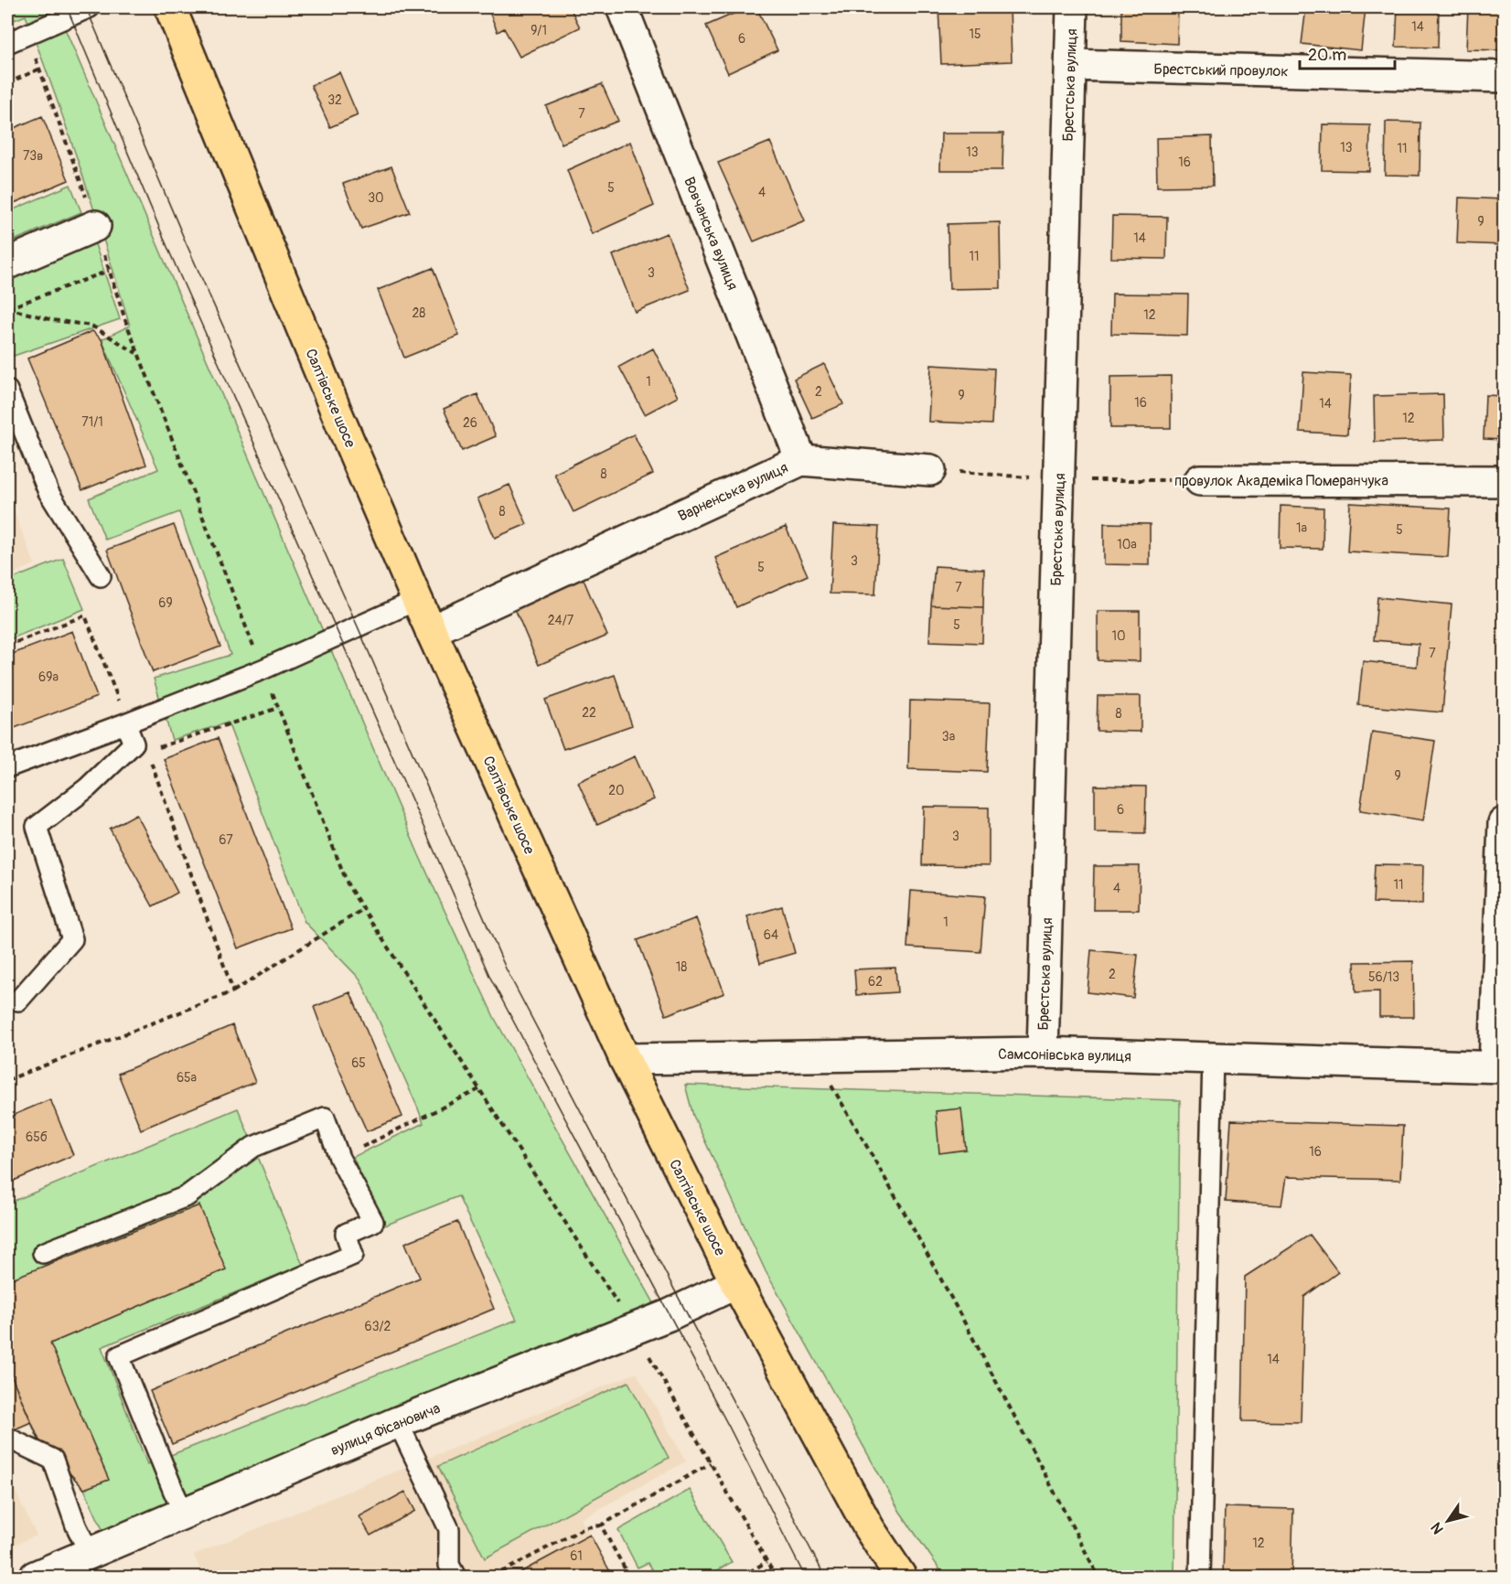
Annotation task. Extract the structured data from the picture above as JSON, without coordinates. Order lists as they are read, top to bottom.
{
  "streets": {
    "main road": ["Салтівське шосе"],
    "street": [
      "Брестський провулок",
      "Брестська вулиця",
      "Вовчанська вулиця",
      "провулок Академіка Померанчука",
      "Варненська вулиця",
      "Самсонівська вулиця",
      "вулиця Фісановича"
    ]
  },
  "crossings": [
    ["Брестський провулок", "Брестська вулиця"],
    ["Брестська вулиця", "провулок Академіка Померанчука"],
    ["Брестська вулиця", "Самсонівська вулиця"],
    ["Вовчанська вулиця", "Варненська вулиця"],
    ["Салтівське шосе", "Варненська вулиця"],
    ["Салтівське шосе", "Самсонівська вулиця"],
    ["Салтівське шосе", "вулиця Фісановича"]
  ],
  "house_numbers": [
    "14",
    "9/1",
    "15",
    "6",
    "32",
    "7",
    "13",
    "11",
    "13",
    "73в",
    "16",
    "5",
    "4",
    "30",
    "9",
    "14",
    "11",
    "3",
    "28",
    "12",
    "1",
    "2",
    "9",
    "16",
    "14",
    "12",
    "71/1",
    "26",
    "8",
    "8",
    "1а",
    "5",
    "10а",
    "3",
    "5",
    "7",
    "69",
    "24/7",
    "5",
    "10",
    "7",
    "69а",
    "22",
    "8",
    "3а",
    "9",
    "20",
    "6",
    "3",
    "67",
    "11",
    "4",
    "1",
    "64",
    "18",
    "2",
    "56/13",
    "62",
    "65",
    "65а",
    "65б",
    "16",
    "63/2",
    "14",
    "12",
    "61"
  ],
  "scale_bar": "20 m",
  "north": "bottom left"
}
